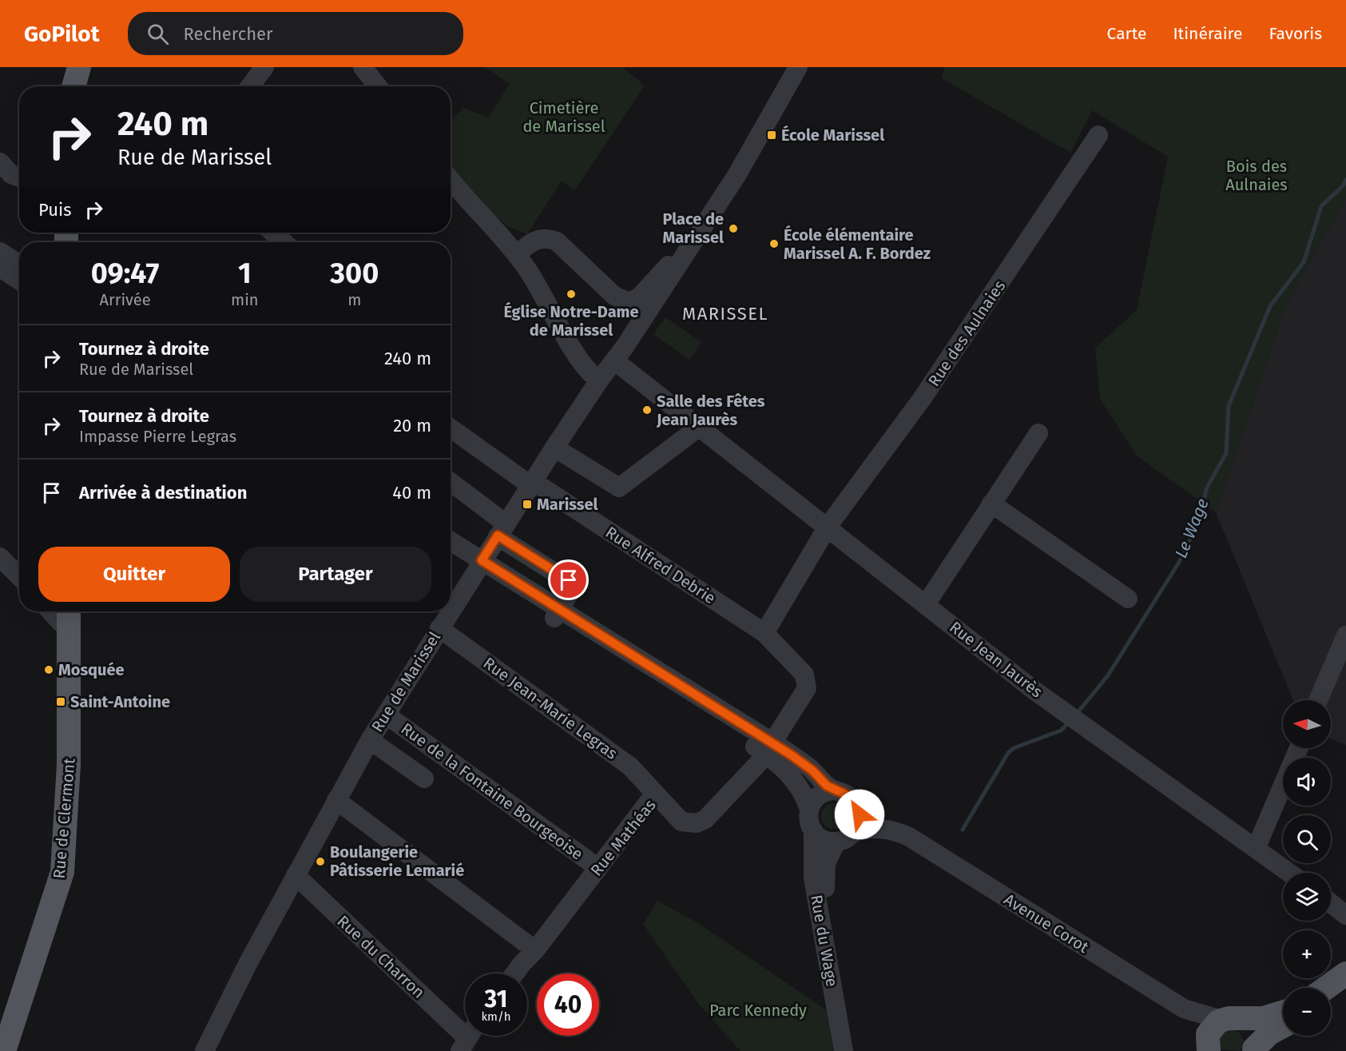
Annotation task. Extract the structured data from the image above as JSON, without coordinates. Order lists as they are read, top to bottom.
{
  "streets": {
    "main road": ["Rue de Clermont"],
    "street": [
      "Rue des Aulnaies",
      "Rue Alfred Debrie",
      "Rue Jean Jaurès",
      "Rue de Marissel",
      "Rue Jean-Marie Legras",
      "Rue de la Fontaine Bourgeoise",
      "Rue Mathéas",
      "Avenue Corot",
      "Rue du Wage",
      "Rue du Charron"
    ]
  },
  "crossings": [
    ["Rue des Aulnaies", "Rue Jean Jaurès"],
    ["Rue Alfred Debrie", "Rue de Marissel"],
    ["Rue Alfred Debrie", "Rue Mathéas"],
    ["Rue Jean Jaurès", "Rue de Marissel"],
    ["Rue de Marissel", "Rue Jean-Marie Legras"],
    ["Rue de Marissel", "Rue de la Fontaine Bourgeoise"],
    ["Rue de Marissel", "Avenue Corot"],
    ["Rue de Marissel", "Rue du Charron"],
    ["Rue Jean-Marie Legras", "Rue Mathéas"],
    ["Rue de la Fontaine Bourgeoise", "Rue Mathéas"],
    ["Rue Mathéas", "Avenue Corot"],
    ["Avenue Corot", "Rue du Wage"]
  ],
  "districts": ["MARISSEL"],
  "water": ["Le Wage"],
  "parks": ["Cimetière de Marissel", "Bois des Aulnaies", "Parc Kennedy"],
  "places": {
    "transit": ["École Marissel", "Marissel", "Saint-Antoine"],
    "other": [
      "Place de Marissel",
      "École élémentaire Marissel A. F. Bordez",
      "Église Notre-Dame de Marissel",
      "Salle des Fêtes Jean Jaurès",
      "Mosquée",
      "Boulangerie Pâtisserie Lemarié"
    ]
  },
  "north": "left",
  "page": {
    "header": "GoPilot",
    "search": "Rechercher",
    "nav": ["Carte", "Itinéraire", "Favoris"],
    "turn": ["240 m", "Rue de Marissel"],
    "then": "Puis",
    "eta": [
      "09:47",
      "Arrivée",
      "1",
      "min",
      "300",
      "m"
    ],
    "list": [
      {
        "name": "Tournez à droite",
        "note": "Rue de Marissel",
        "value": "240 m"
      },
      {
        "name": "Tournez à droite",
        "note": "Impasse Pierre Legras",
        "value": "20 m"
      },
      {
        "name": "Arrivée à destination",
        "value": "40 m"
      }
    ],
    "buttons": ["Quitter", "Partager"],
    "map_buttons": ["+", "−"],
    "speed": "31 km/h",
    "limit": "40"
  }
}
